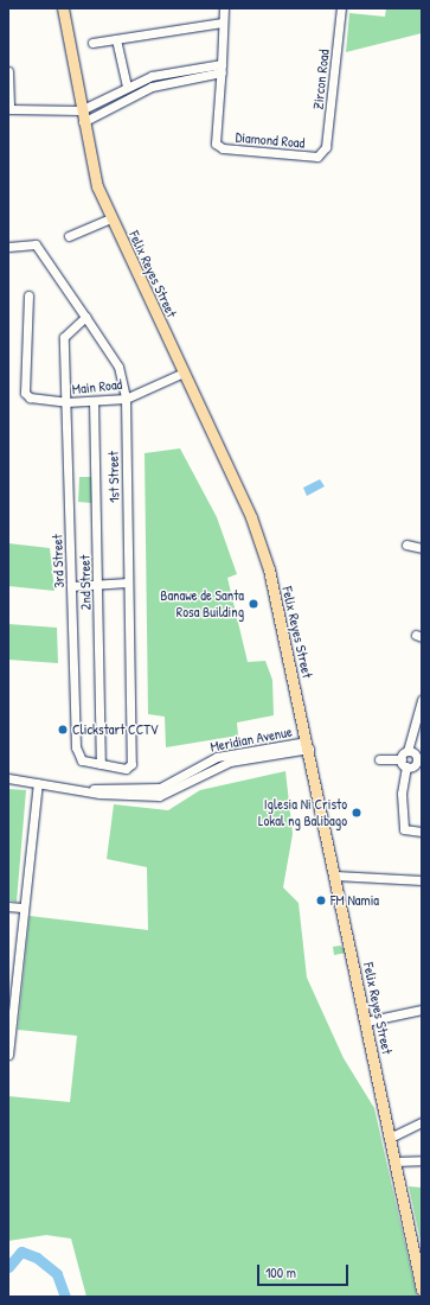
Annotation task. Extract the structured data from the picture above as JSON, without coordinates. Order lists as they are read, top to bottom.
{
  "streets": {
    "main road": ["Felix Reyes Street"],
    "street": [
      "Zircon Road",
      "Diamond Road",
      "Main Road",
      "1st Street",
      "3rd Street",
      "2nd Street",
      "Meridian Avenue"
    ]
  },
  "crossings": [
    ["Zircon Road", "Diamond Road"],
    ["Felix Reyes Street", "Main Road"],
    ["Felix Reyes Street", "Meridian Avenue"],
    ["Main Road", "1st Street"],
    ["Main Road", "3rd Street"],
    ["Main Road", "2nd Street"],
    ["1st Street", "3rd Street"],
    ["3rd Street", "2nd Street"]
  ],
  "places": [
    "Banawe de Santa Rosa Building",
    "Clickstart CCTV",
    "Iglesia Ni Cristo Lokal ng Balibago",
    "FM Namia"
  ],
  "scale_bar": "100 m"
}
